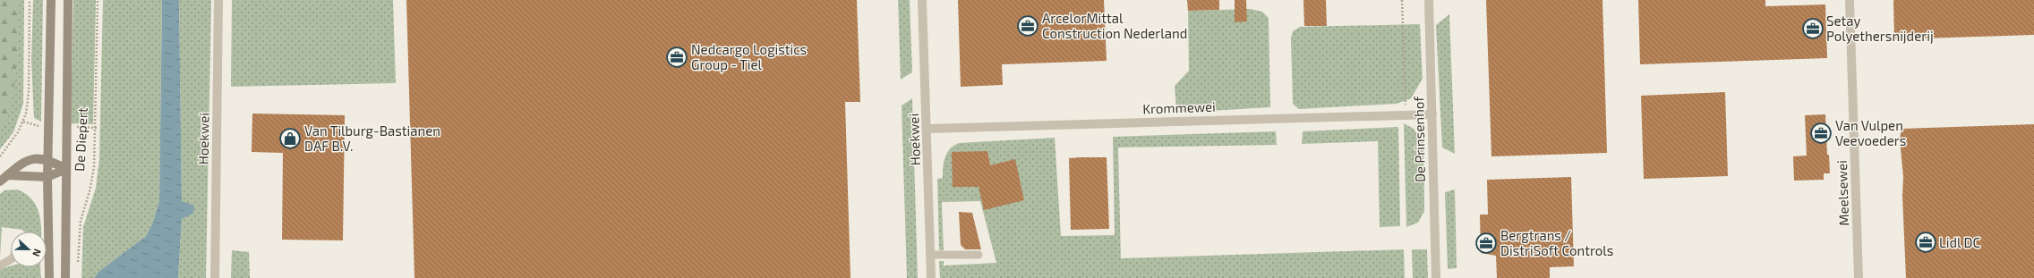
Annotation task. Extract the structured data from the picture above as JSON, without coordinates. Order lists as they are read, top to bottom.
{
  "streets": {
    "main road": ["De Diepert"],
    "street": [
      "Krommewei",
      "Hoekwei",
      "De Prinsenhof",
      "Meelsewei"
    ]
  },
  "crossings": [
    ["Krommewei", "Hoekwei"],
    ["Krommewei", "De Prinsenhof"]
  ],
  "places": {
    "office": [
      "ArcelorMittal Construction Nederland",
      "Setay Polyethersnijderij",
      "Nedcargo Logistics Group - Tiel",
      "Van Vulpen Veevoeders",
      "Lidl DC",
      "Bergtrans / DistriSoft Controls"
    ],
    "shop": ["Van Tilburg-Bastianen DAF B.V."]
  },
  "north": "right"
}
